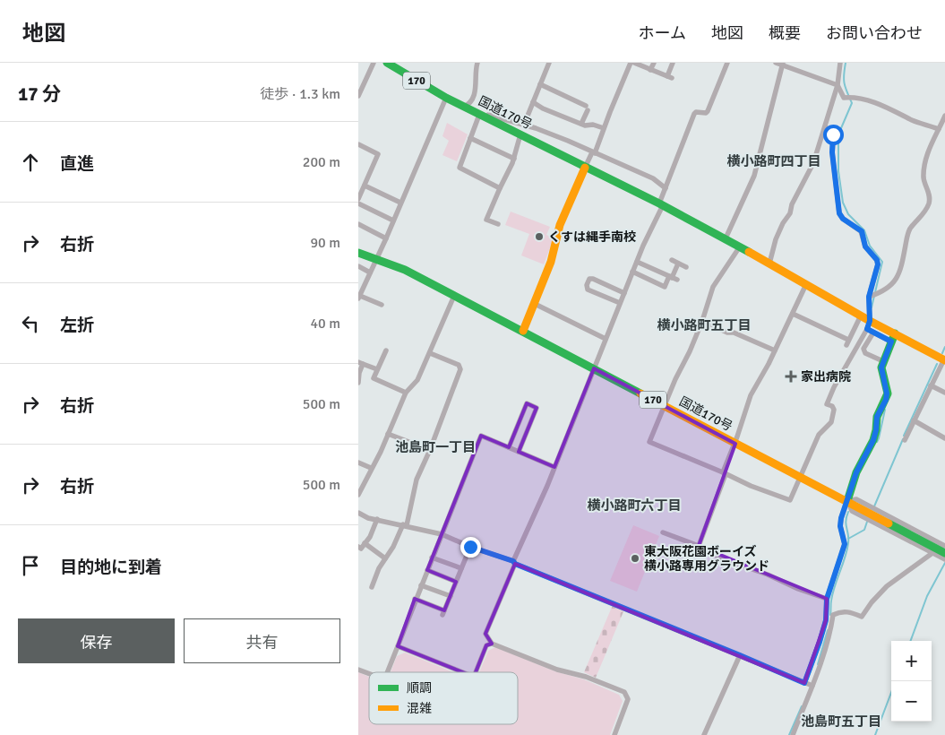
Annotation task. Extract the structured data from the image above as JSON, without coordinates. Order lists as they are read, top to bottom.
{
  "streets": {
    "main road": ["170", "国道170号"]
  },
  "districts": [
    "横小路町四丁目",
    "横小路町五丁目",
    "池島町一丁目",
    "横小路町六丁目",
    "池島町五丁目"
  ],
  "places": {
    "other": ["くすは縄手南校", "東大阪花園ボーイズ 横小路専用グラウンド"],
    "health": ["家出病院"]
  },
  "legend": ["順調", "混雑"],
  "page": {
    "header": "地図",
    "nav": [
      "ホーム",
      "地図",
      "概要",
      "お問い合わせ"
    ],
    "heading": ["17 分", "徒歩 · 1.3 km"],
    "list": [
      ["直進", "200 m"],
      ["右折", "90 m"],
      ["左折", "40 m"],
      ["右折", "500 m"],
      ["右折", "500 m"],
      "目的地に到着"
    ],
    "buttons": ["保存", "共有"],
    "map_buttons": ["+", "−"]
  }
}
